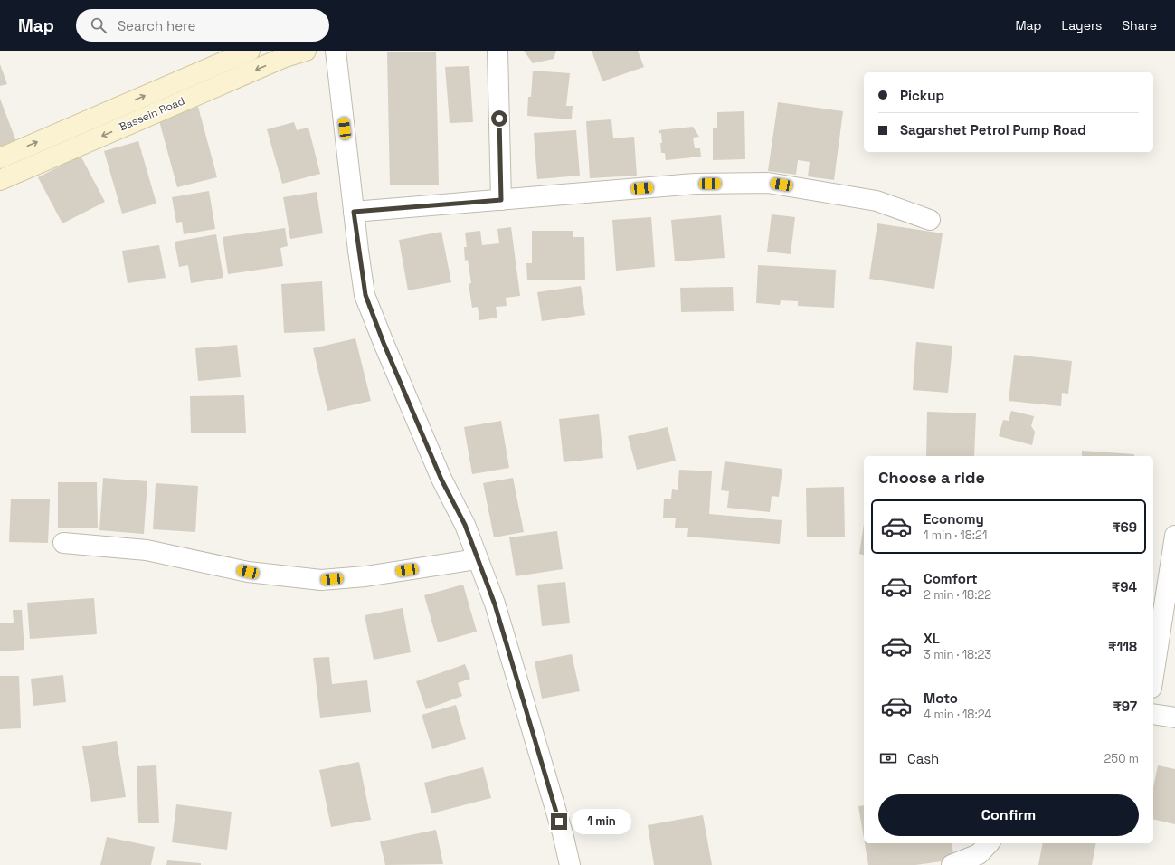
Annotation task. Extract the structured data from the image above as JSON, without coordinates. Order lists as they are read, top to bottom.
{
  "streets": {
    "main road": ["Bassein Road"]
  },
  "page": {
    "header": "Map",
    "search": "Search here",
    "nav": ["Map", "Layers", "Share"],
    "banner": ["Pickup", "Sagarshet Petrol Pump Road"],
    "heading": "Choose a ride",
    "list": [
      {
        "name": "Economy",
        "note": "1 min · 18:21",
        "value": "₹69"
      },
      {
        "name": "Comfort",
        "note": "2 min · 18:22",
        "value": "₹94"
      },
      {
        "name": "XL",
        "note": "3 min · 18:23",
        "value": "₹118"
      },
      {
        "name": "Moto",
        "note": "4 min · 18:24",
        "value": "₹97"
      }
    ],
    "pay": ["Cash", "250 m"],
    "buttons": "Confirm",
    "bubble": "1 min"
  }
}
